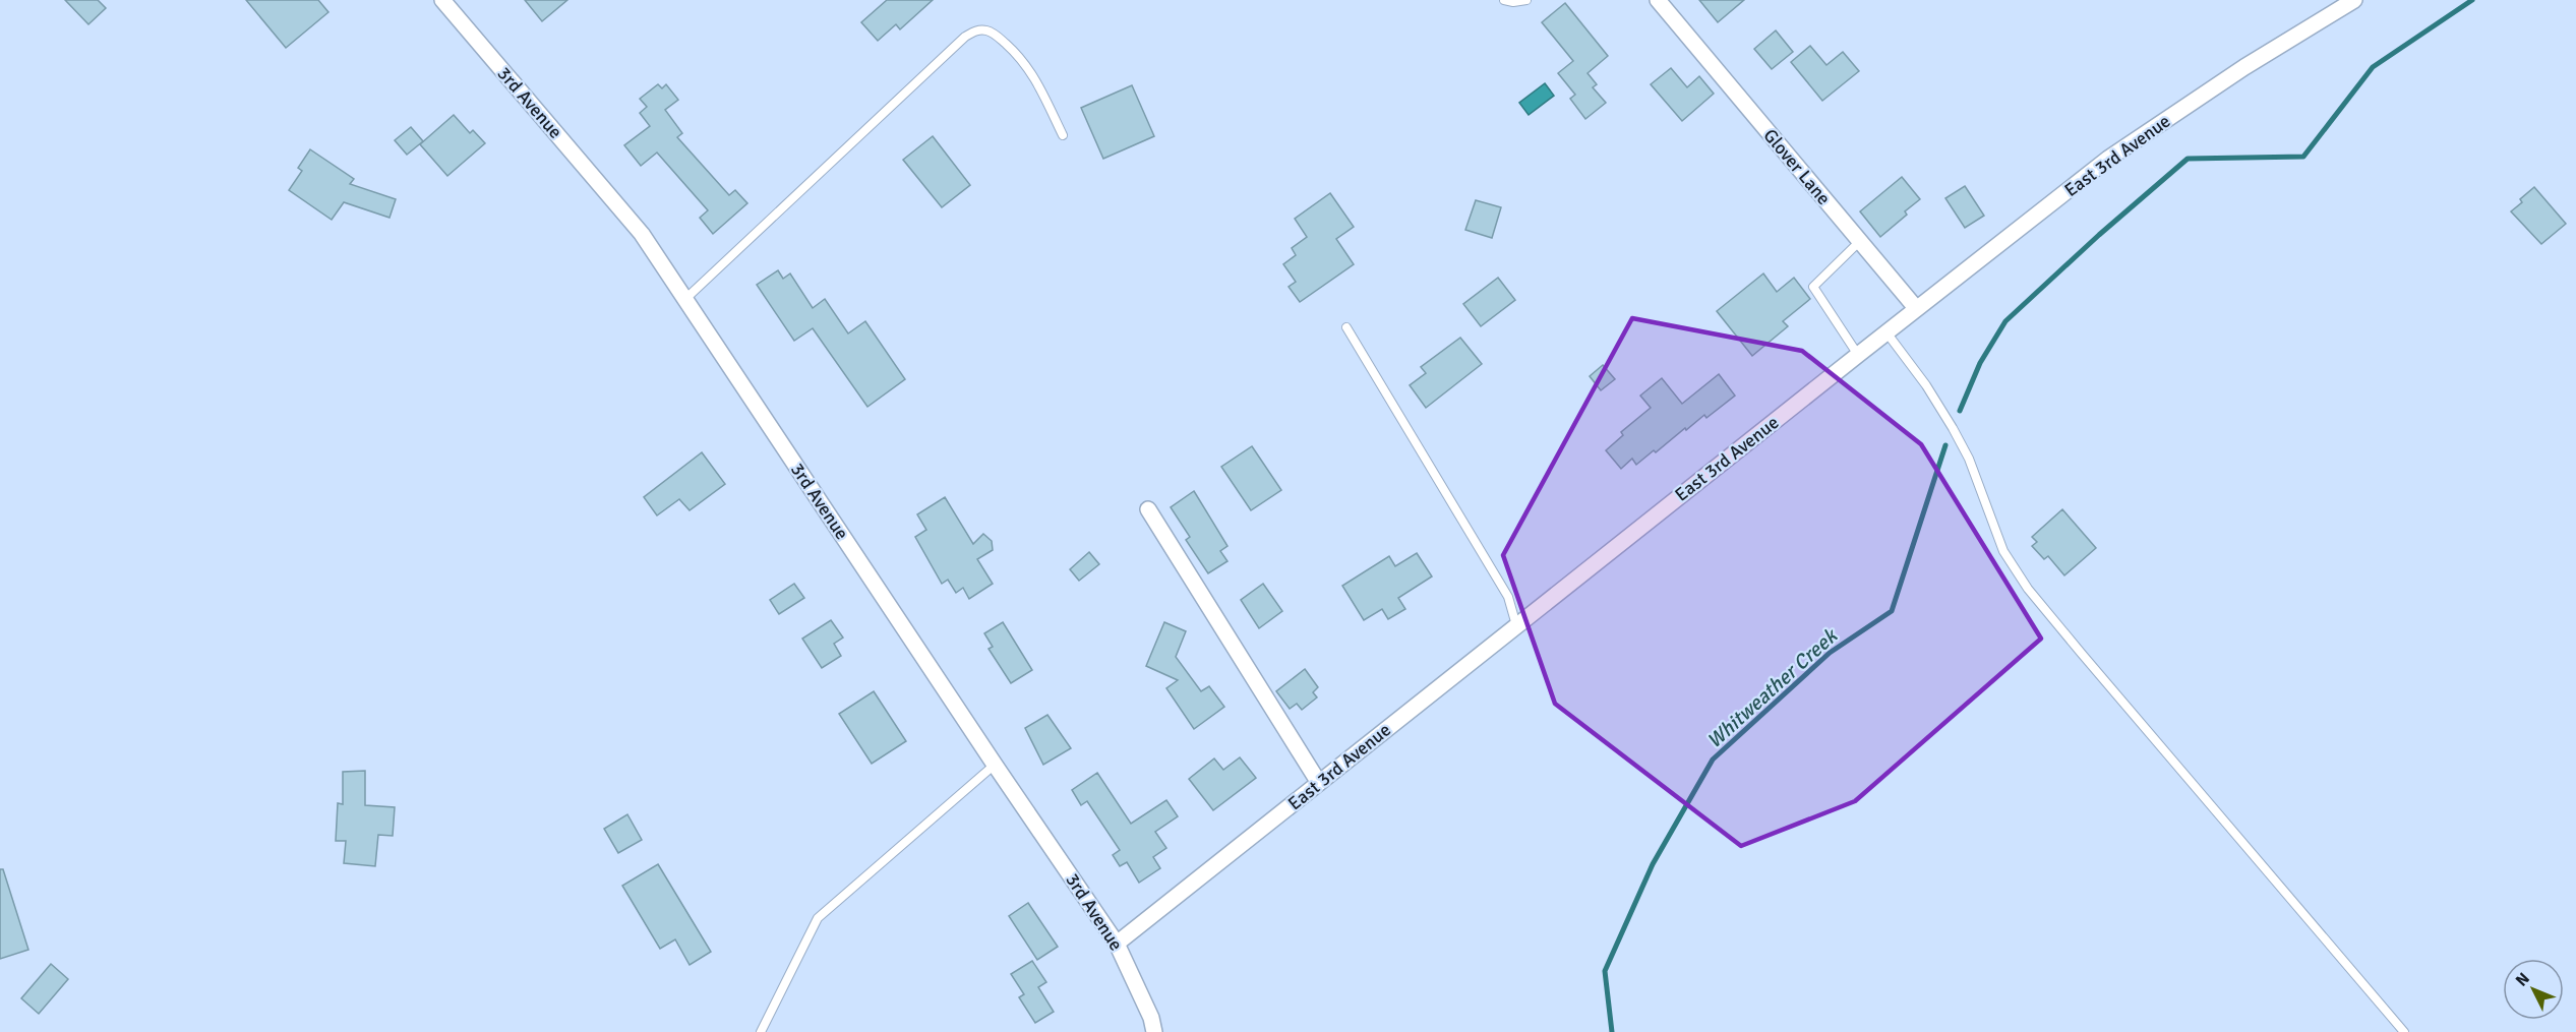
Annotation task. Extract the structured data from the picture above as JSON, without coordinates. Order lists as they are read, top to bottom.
{
  "streets": {
    "street": ["3rd Avenue", "East 3rd Avenue", "Glover Lane"]
  },
  "crossings": [
    ["3rd Avenue", "East 3rd Avenue"],
    ["East 3rd Avenue", "Glover Lane"]
  ],
  "water": ["Whitweather Creek"],
  "north": "top left"
}
